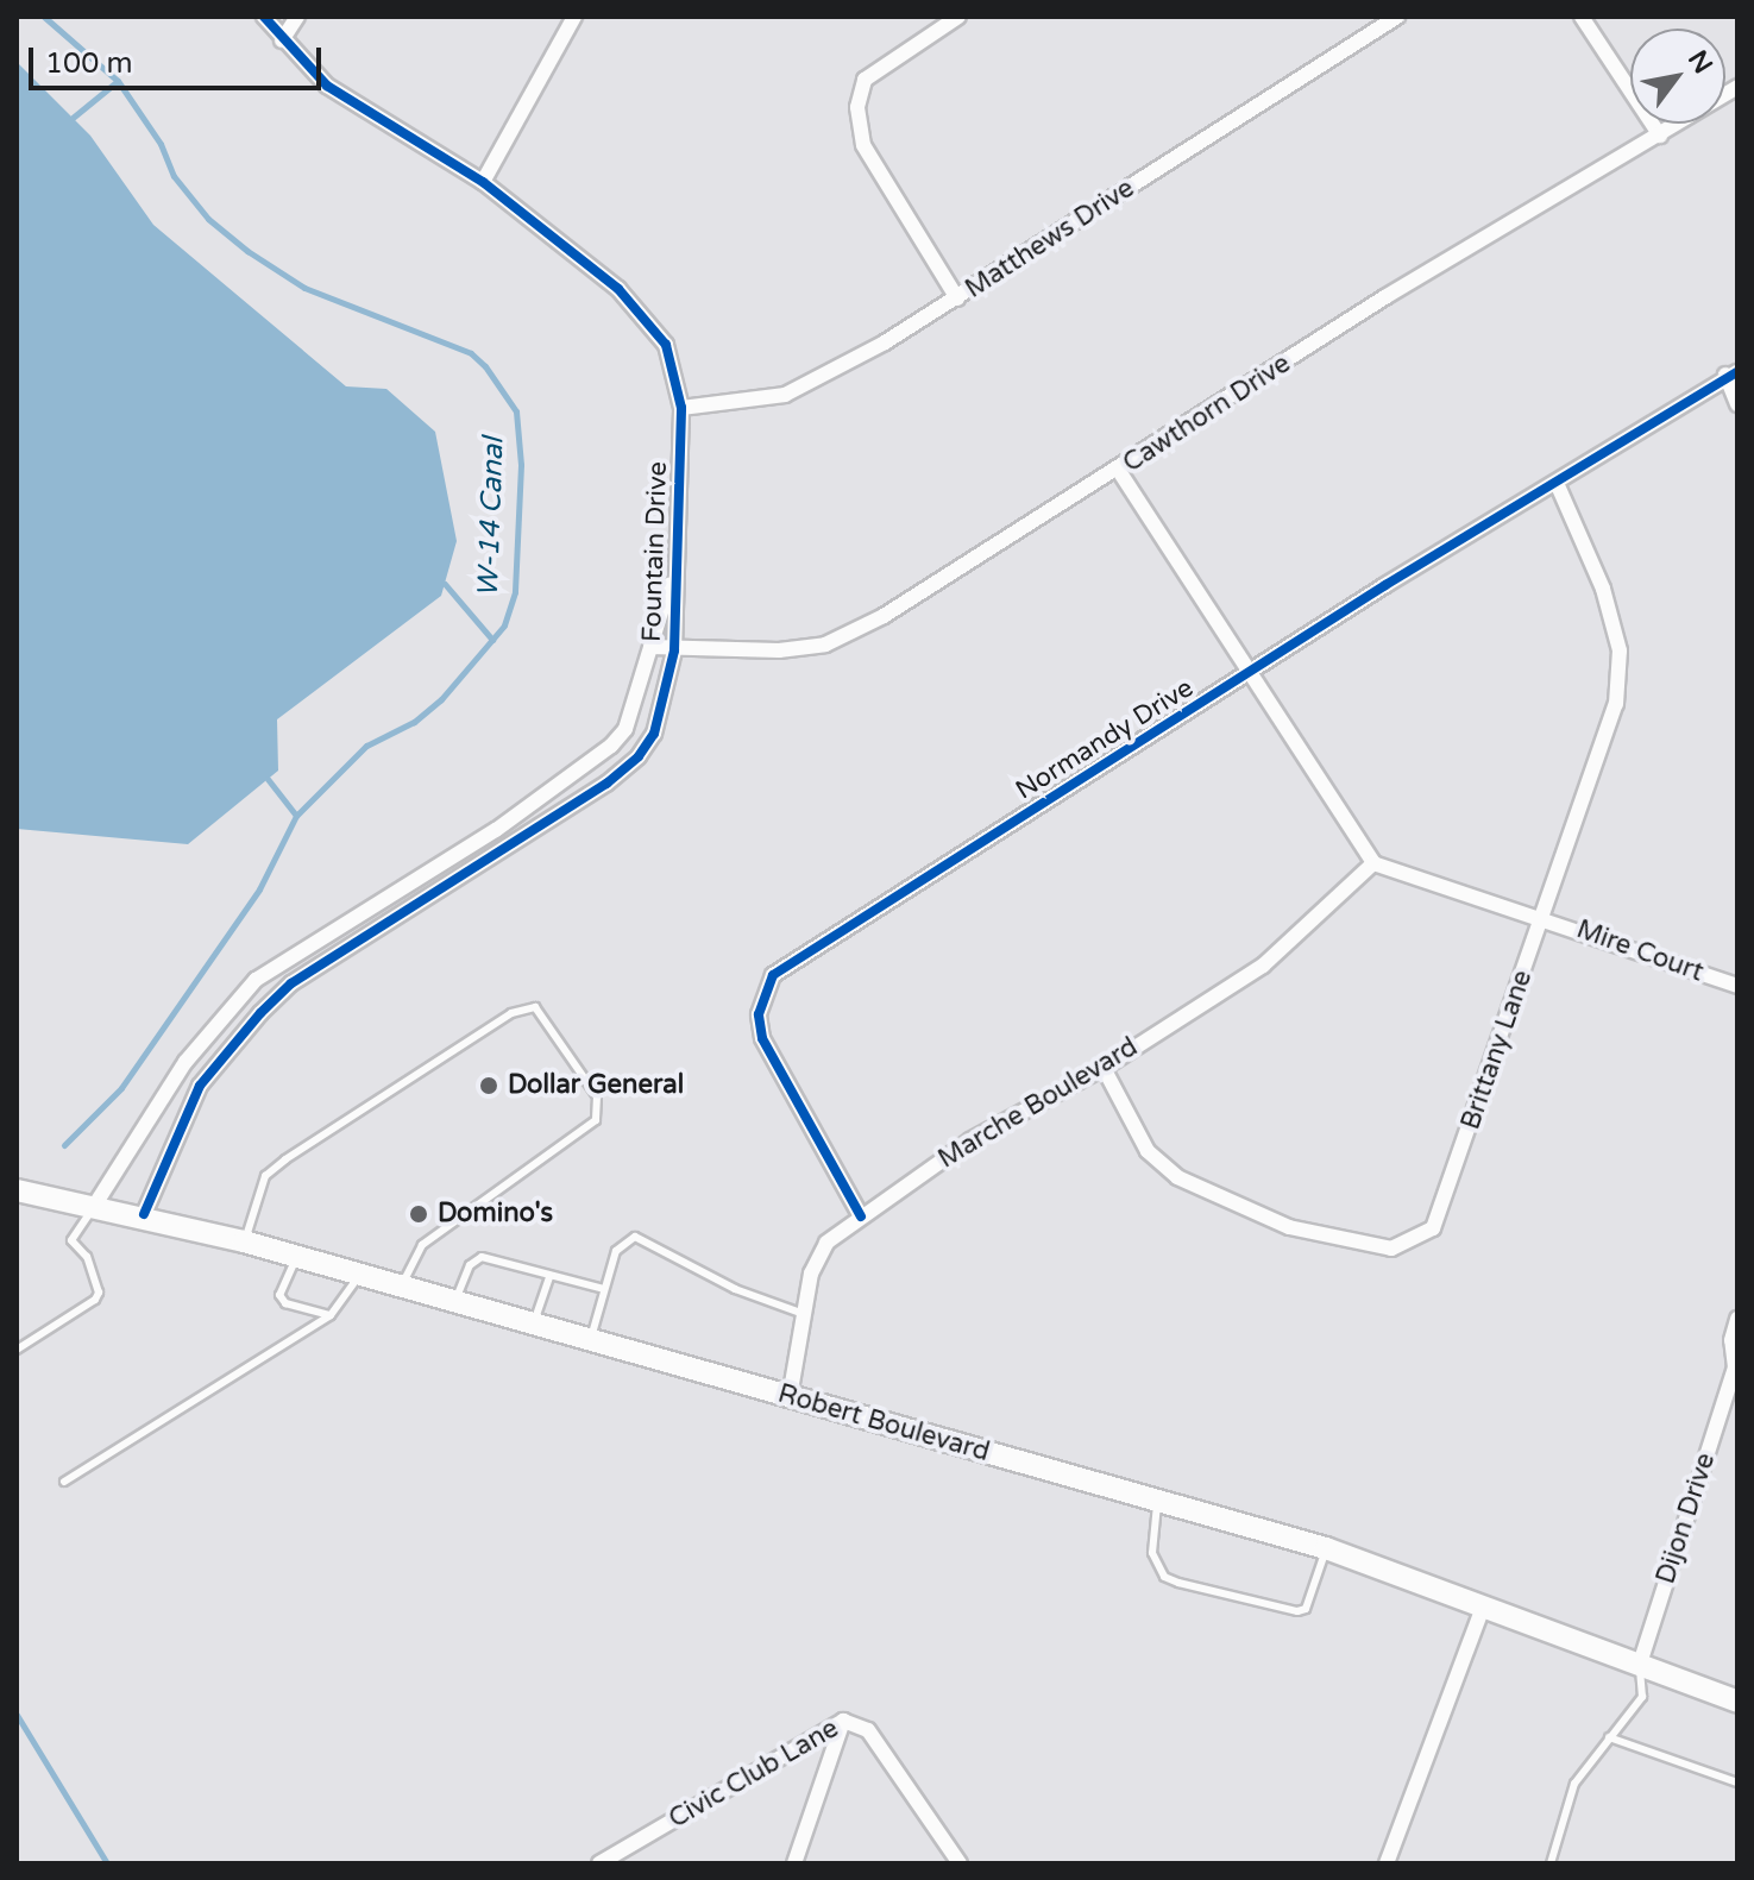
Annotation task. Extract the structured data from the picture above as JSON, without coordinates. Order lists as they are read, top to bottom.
{
  "streets": {
    "main road": ["Robert Boulevard"],
    "street": [
      "Matthews Drive",
      "Cawthorn Drive",
      "Fountain Drive",
      "Normandy Drive",
      "Mire Court",
      "Brittany Lane",
      "Marche Boulevard",
      "Dijon Drive",
      "Civic Club Lane"
    ]
  },
  "crossings": [
    ["Matthews Drive", "Fountain Drive"],
    ["Cawthorn Drive", "Fountain Drive"],
    ["Fountain Drive", "Robert Boulevard"],
    ["Normandy Drive", "Brittany Lane"],
    ["Normandy Drive", "Marche Boulevard"],
    ["Mire Court", "Brittany Lane"],
    ["Mire Court", "Marche Boulevard"],
    ["Brittany Lane", "Marche Boulevard"],
    ["Marche Boulevard", "Robert Boulevard"],
    ["Robert Boulevard", "Dijon Drive"]
  ],
  "water": ["W-14 Canal"],
  "places": ["Dollar General", "Domino's"],
  "scale_bar": "100 m",
  "north": "top right"
}
